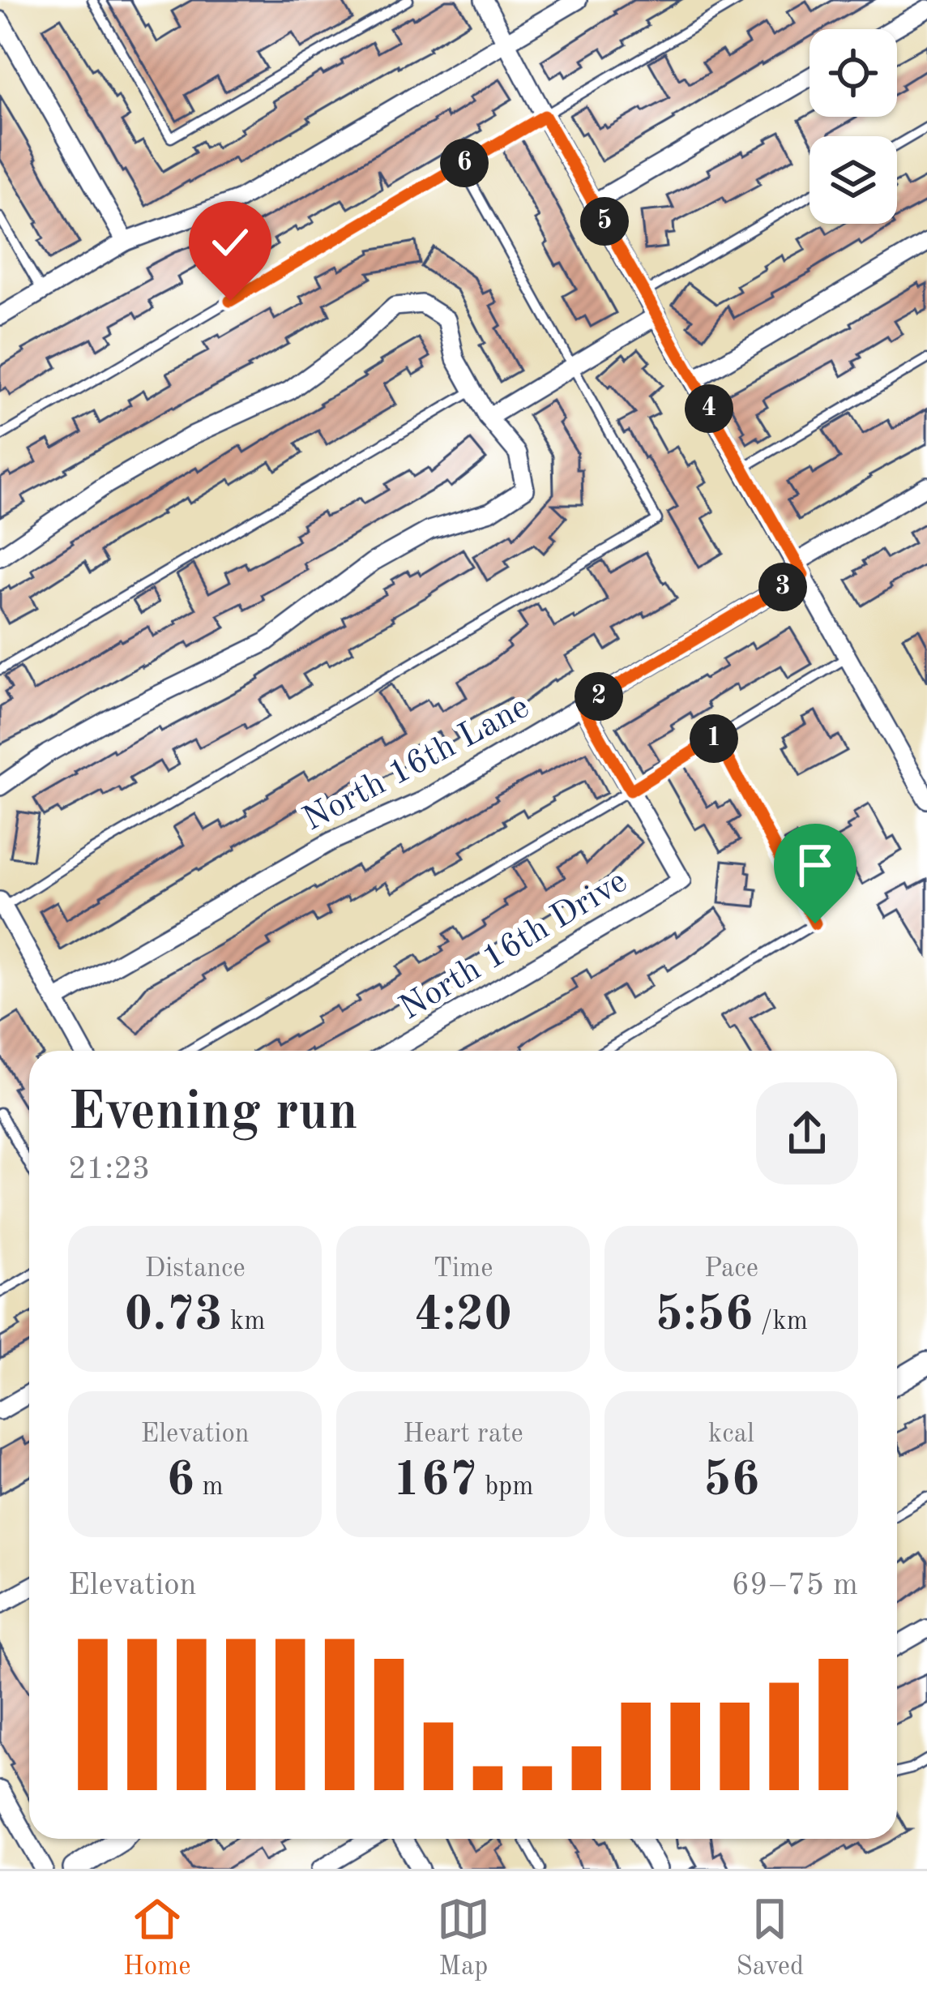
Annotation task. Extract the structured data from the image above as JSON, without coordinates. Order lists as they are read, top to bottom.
{
  "streets": {
    "street": ["North 16th Lane", "North 16th Drive"]
  },
  "page": {
    "pins": [
      "6",
      "5",
      "4",
      "3",
      "2",
      "1"
    ],
    "heading": ["Evening run", "21:23"],
    "stats": [
      ["Distance", "0.73 km"],
      ["Time", "4:20"],
      ["Pace", "5:56 /km"],
      ["Elevation", "6 m"],
      ["Heart rate", "167 bpm"],
      ["kcal", "56"]
    ],
    "chart": ["Elevation", "69–75 m"],
    "tabs": ["Home", "Map", "Saved"]
  }
}
